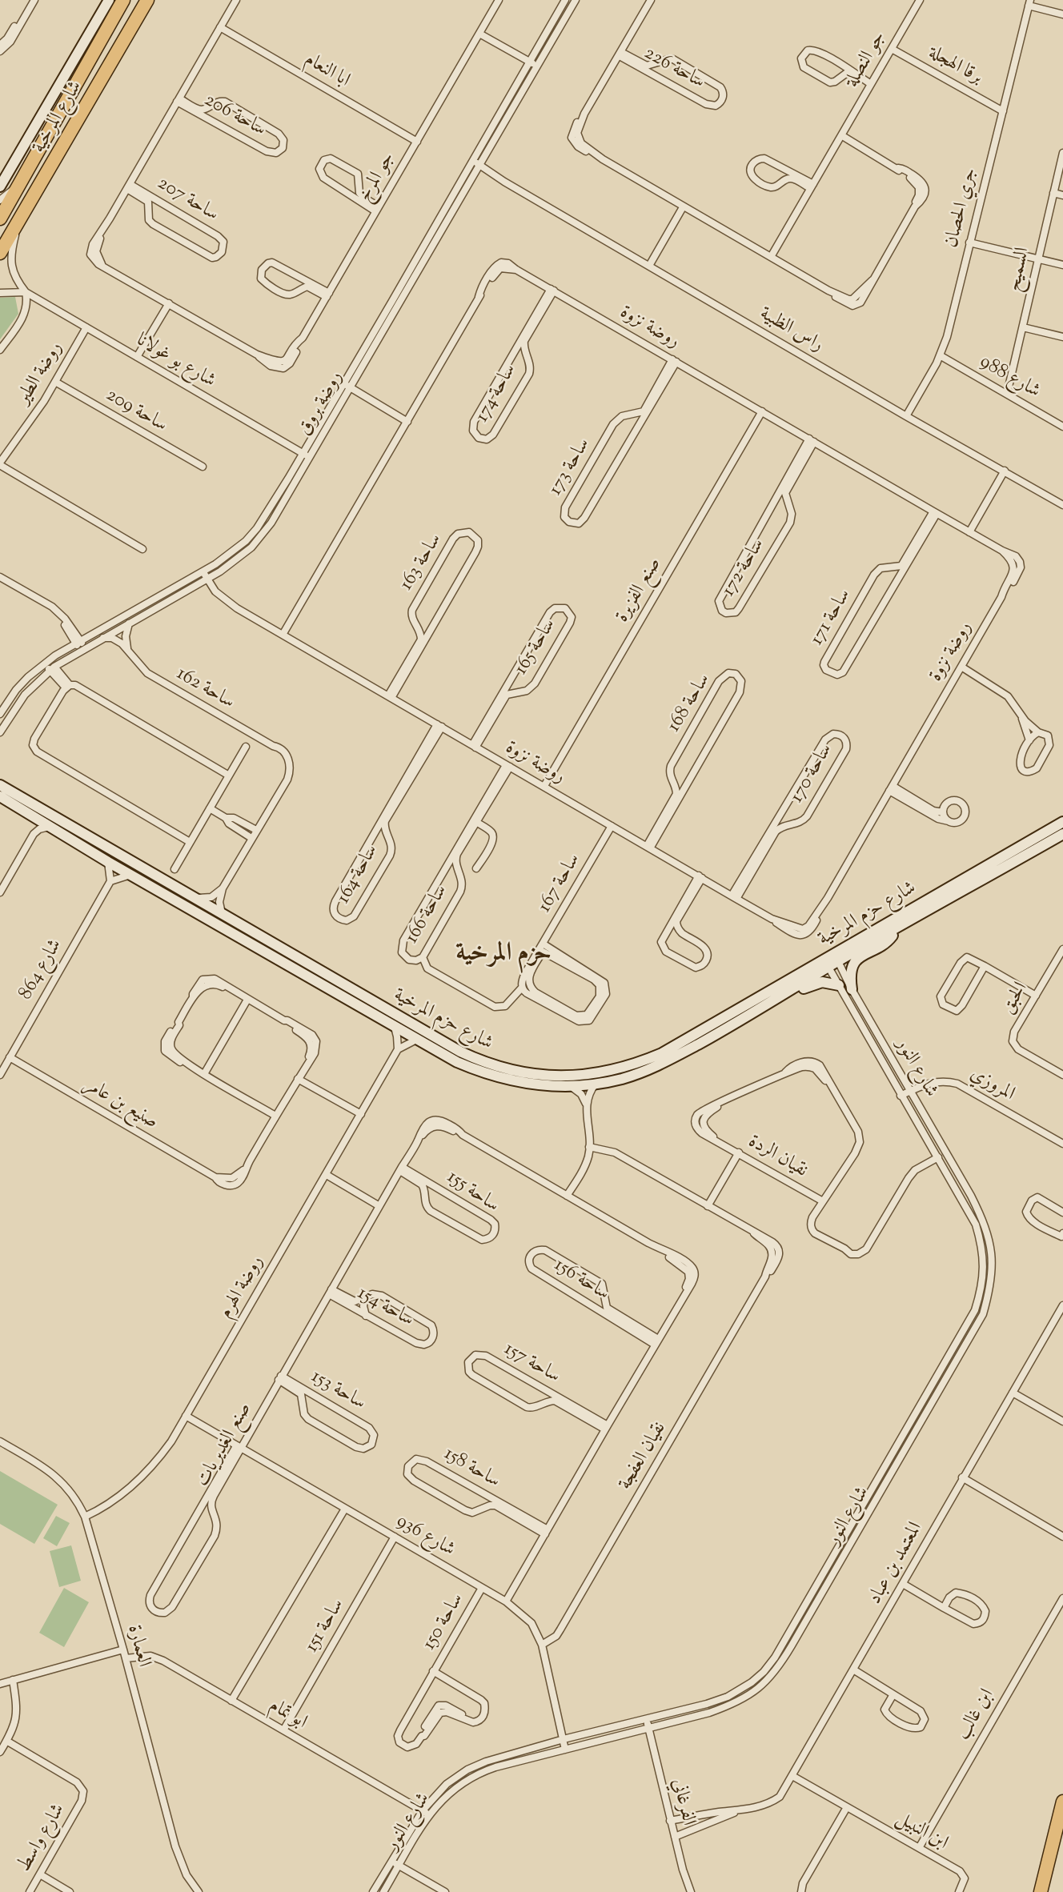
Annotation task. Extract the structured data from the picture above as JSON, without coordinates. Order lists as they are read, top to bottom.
{
  "streets": {
    "highway": ["شارع المرخية"],
    "street": [
      "جو النصلة",
      "برقا الهجلة",
      "ساحة 226",
      "ابا النعام",
      "ساحة 206",
      "جو المرخ",
      "ساحة 207",
      "جري الحصان",
      "السميح",
      "روضة نزوة",
      "راس الظبية",
      "شارع بو غولانا",
      "روضة الطير",
      "شارع 988",
      "ساحة 174",
      "روضة بروق",
      "ساحة 209",
      "ساحة 173",
      "ساحة 163",
      "ساحة 172",
      "صنع الفزيرة",
      "ساحة 171",
      "ساحة 165",
      "ساحة 162",
      "ساحة 168",
      "ساحة 170",
      "ساحة 164",
      "ساحة 167",
      "ساحة 166",
      "شارع حزم المرخية",
      "شارع 864",
      "الحبق",
      "شارع النور",
      "المروزي",
      "صنيع بن عامر",
      "نقيان الردة",
      "ساحة 155",
      "ساحة 156",
      "روضة الهرم",
      "ساحة 154",
      "ساحة 157",
      "ساحة 153",
      "صنع الغديريات",
      "نقيان العفجة",
      "ساحة 158",
      "شارع 936",
      "المعتمد بن عباد",
      "ساحة 150",
      "ساحة 151",
      "العمارة",
      "ابو تمام",
      "ابن غالب",
      "الفرغاني",
      "ابن النبيل",
      "شارع واسط"
    ]
  },
  "crossings": [
    ["جو النصلة", "برقا الهجلة"],
    ["برقا الهجلة", "جري الحصان"],
    ["ابا النعام", "جو المرخ"],
    ["ساحة 206", "جو المرخ"],
    ["جو المرخ", "ساحة 207"],
    ["جري الحصان", "راس الظبية"],
    ["جري الحصان", "شارع 988"],
    ["السميح", "شارع 988"],
    ["روضة نزوة", "ساحة 174"],
    ["روضة نزوة", "روضة بروق"],
    ["روضة نزوة", "ساحة 173"],
    ["روضة نزوة", "ساحة 163"],
    ["روضة نزوة", "ساحة 172"],
    ["روضة نزوة", "صنع الفزيرة"],
    ["روضة نزوة", "ساحة 171"],
    ["روضة نزوة", "ساحة 165"],
    ["روضة نزوة", "ساحة 168"],
    ["روضة نزوة", "ساحة 170"],
    ["روضة نزوة", "ساحة 164"],
    ["روضة نزوة", "ساحة 167"],
    ["روضة نزوة", "ساحة 166"],
    ["راس الظبية", "روضة بروق"],
    ["شارع بو غولانا", "روضة الطير"],
    ["شارع بو غولانا", "روضة بروق"],
    ["روضة الطير", "ساحة 209"],
    ["روضة بروق", "ساحة 162"],
    ["ساحة 162", "شارع حزم المرخية"],
    ["ساحة 167", "ساحة 166"],
    ["شارع حزم المرخية", "شارع النور"],
    ["شارع 864", "صنيع بن عامر"],
    ["شارع النور", "المروزي"],
    ["شارع النور", "شارع 936"],
    ["شارع النور", "ابو تمام"],
    ["شارع النور", "الفرغاني"],
    ["ساحة 155", "صنع الغديريات"],
    ["ساحة 156", "صنع الغديريات"],
    ["روضة الهرم", "شارع 936"],
    ["روضة الهرم", "العمارة"],
    ["ساحة 154", "صنع الغديريات"],
    ["ساحة 157", "صنع الغديريات"],
    ["ساحة 153", "صنع الغديريات"],
    ["صنع الغديريات", "ساحة 158"],
    ["صنع الغديريات", "شارع 936"],
    ["نقيان العفجة", "شارع 936"],
    ["شارع 936", "ساحة 150"],
    ["شارع 936", "ساحة 151"],
    ["المعتمد بن عباد", "الفرغاني"],
    ["المعتمد بن عباد", "ابن النبيل"],
    ["ساحة 151", "ابو تمام"],
    ["العمارة", "ابو تمام"],
    ["ابن غالب", "ابن النبيل"]
  ],
  "districts": ["حزم المرخية"]
}
